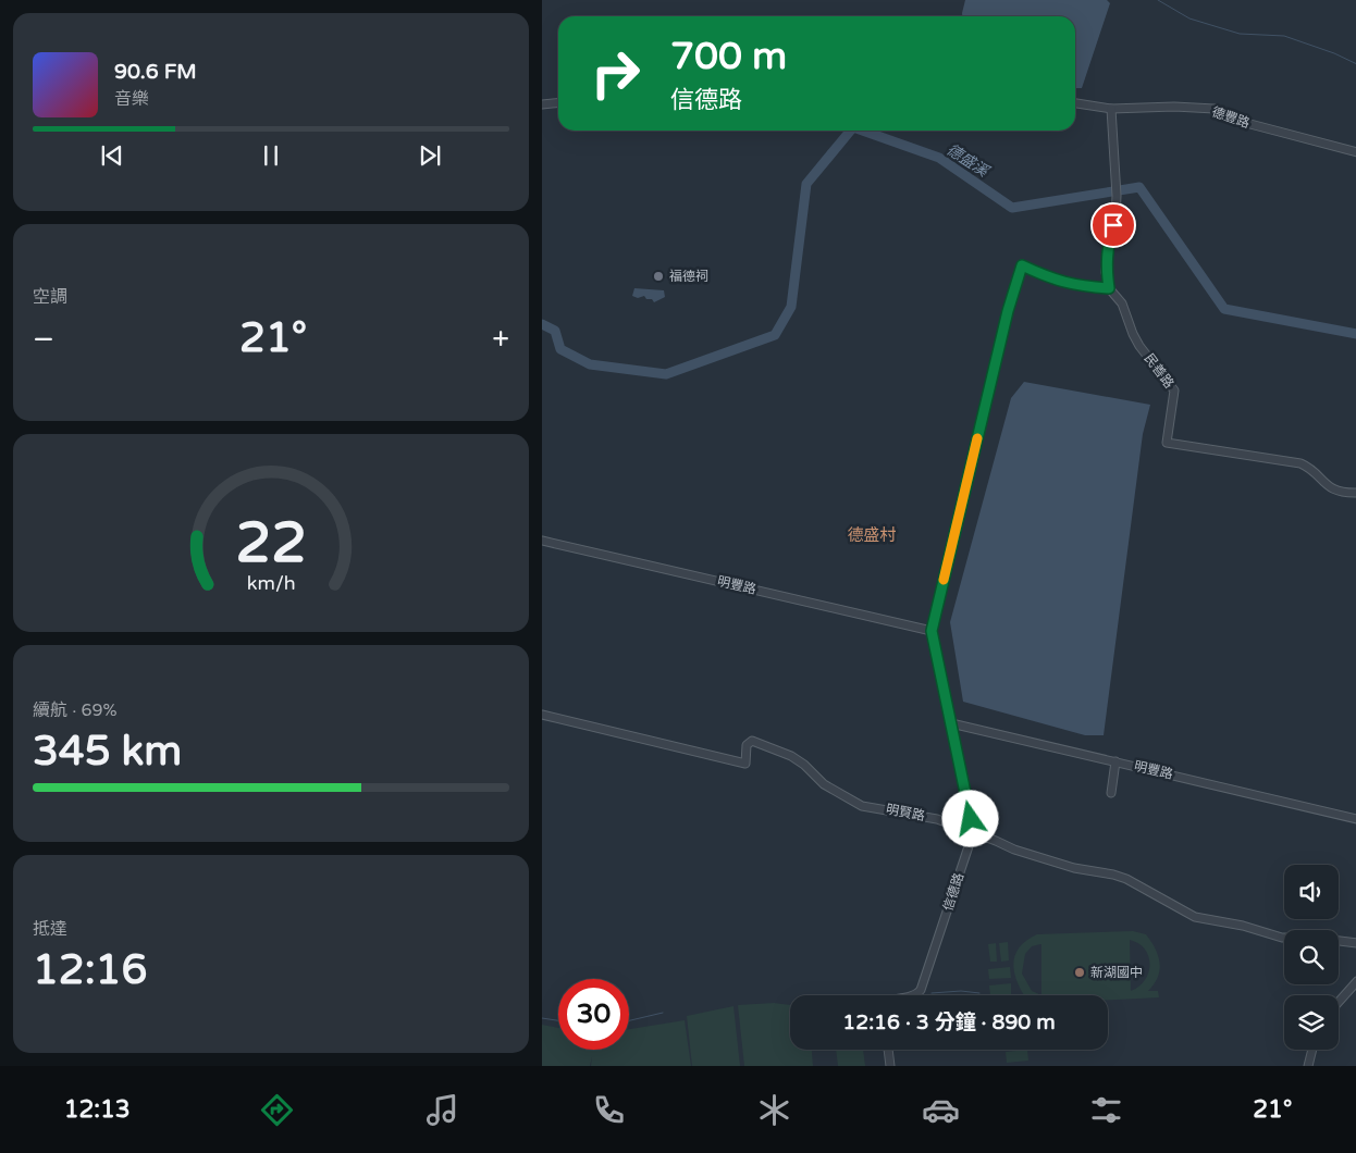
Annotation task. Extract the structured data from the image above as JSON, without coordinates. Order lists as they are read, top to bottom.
{
  "streets": {
    "street": [
      "德豐路",
      "民善路",
      "明豐路",
      "明賢路",
      "信德路"
    ]
  },
  "crossings": [
    ["德豐路", "民善路"],
    ["民善路", "信德路"],
    ["明豐路", "信德路"],
    ["明賢路", "信德路"]
  ],
  "districts": ["德盛村"],
  "water": ["德盛溪"],
  "places": ["福德祠", "新湖國中"],
  "page": {
    "turn": ["700 m", "信德路"],
    "song": ["90.6 FM", "音樂"],
    "tile": [
      "空調",
      ["續航 · 69%", "345 km"],
      ["抵達", "12:16"]
    ],
    "heat": ["−", "21°", "+"],
    "limit": "30",
    "trip": "12:16 · 3 分鐘 · 890 m",
    "tabs": ["12:13", "21°"],
    "gauge": ["22", "km/h"]
  }
}
